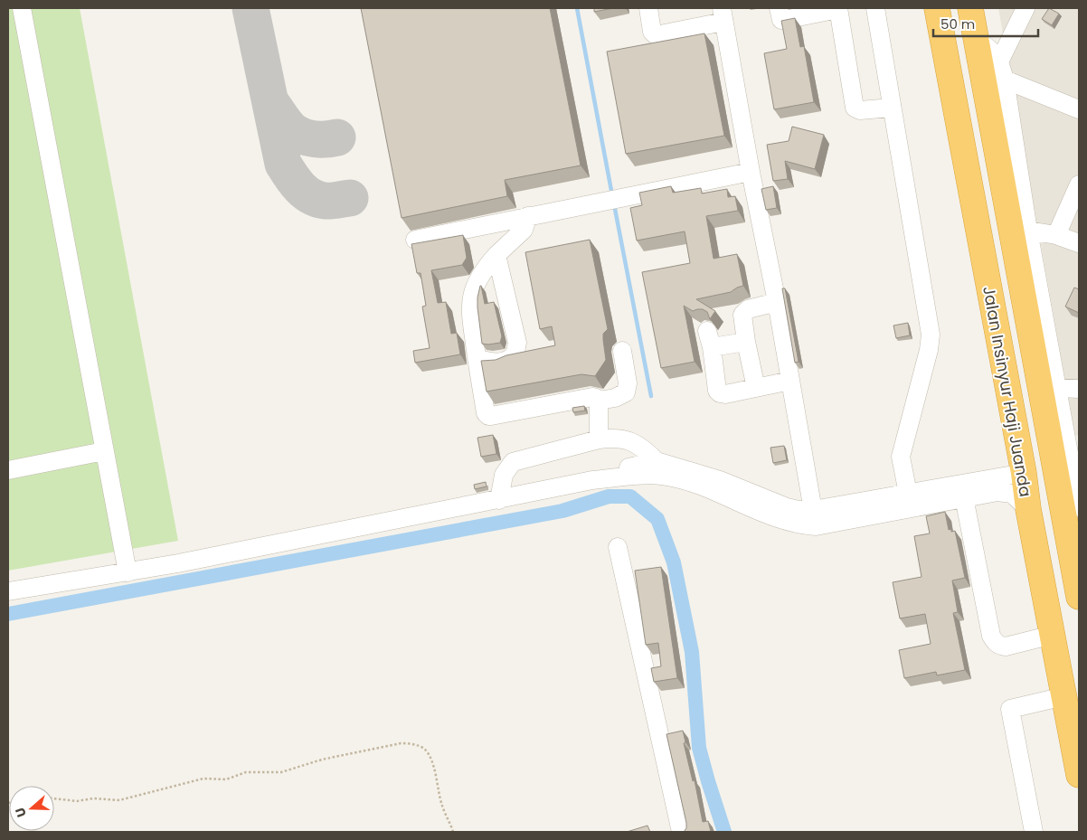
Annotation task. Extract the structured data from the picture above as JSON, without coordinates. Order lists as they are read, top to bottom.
{
  "streets": {
    "highway": ["Jalan Insinyur Haji Juanda"]
  },
  "scale_bar": "50 m",
  "north": "left"
}
